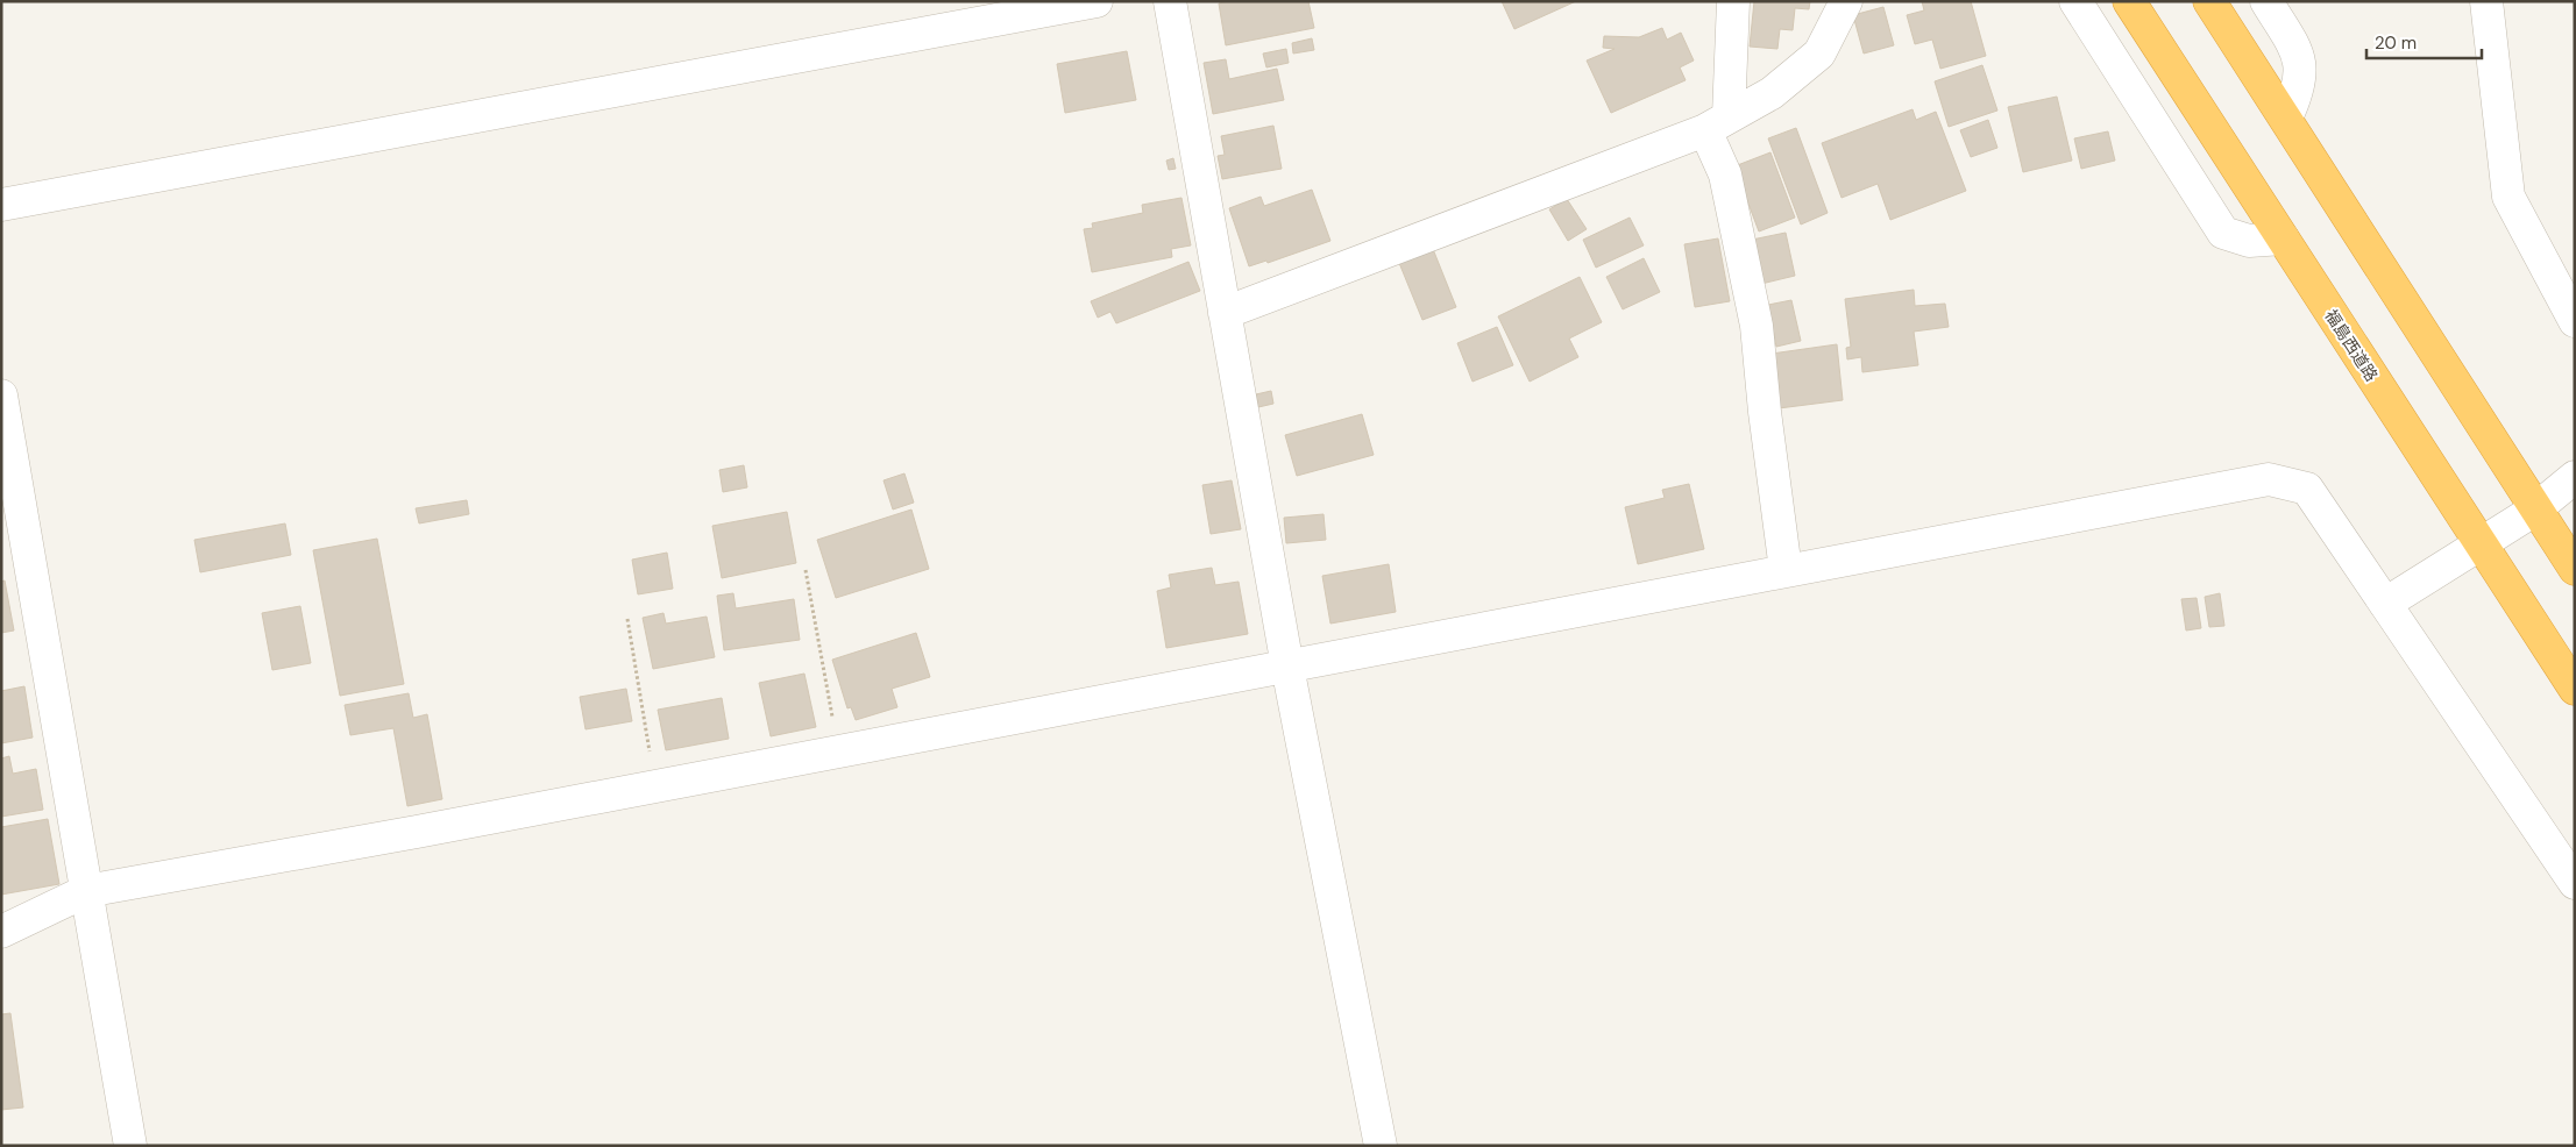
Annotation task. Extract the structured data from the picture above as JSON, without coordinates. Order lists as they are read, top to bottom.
{
  "streets": {
    "highway": ["福島西道路"]
  },
  "scale_bar": "20 m"
}
